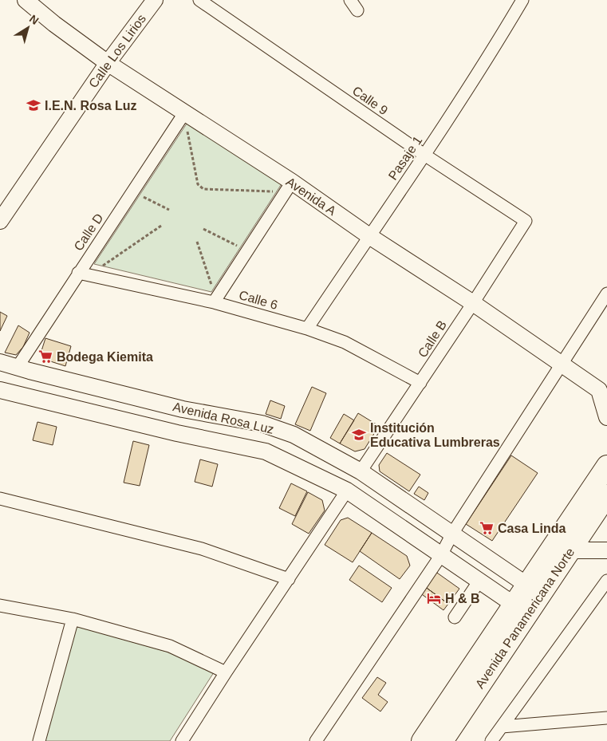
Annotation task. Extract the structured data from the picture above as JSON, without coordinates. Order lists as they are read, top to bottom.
{
  "streets": {
    "highway": ["Avenida Panamericana Norte"],
    "street": [
      "Calle Los Lirios",
      "Calle 9",
      "Pasaje 1",
      "Avenida A",
      "Calle D",
      "Calle 6",
      "Calle B",
      "Avenida Rosa Luz"
    ]
  },
  "crossings": [
    ["Calle Los Lirios", "Avenida A"],
    ["Calle 9", "Pasaje 1"],
    ["Calle 9", "Calle B"],
    ["Pasaje 1", "Avenida A"],
    ["Pasaje 1", "Calle 6"],
    ["Avenida A", "Calle D"],
    ["Avenida A", "Calle B"],
    ["Calle D", "Calle 6"],
    ["Calle D", "Avenida Rosa Luz"],
    ["Calle 6", "Calle B"],
    ["Calle B", "Avenida Rosa Luz"],
    ["Avenida Rosa Luz", "Avenida Panamericana Norte"]
  ],
  "places": {
    "school or university": ["I.E.N. Rosa Luz", "Institución Educativa Lumbreras"],
    "supermarket": ["Bodega Kiemita", "Casa Linda"],
    "hotel": ["H & B"]
  },
  "north": "top right"
}
